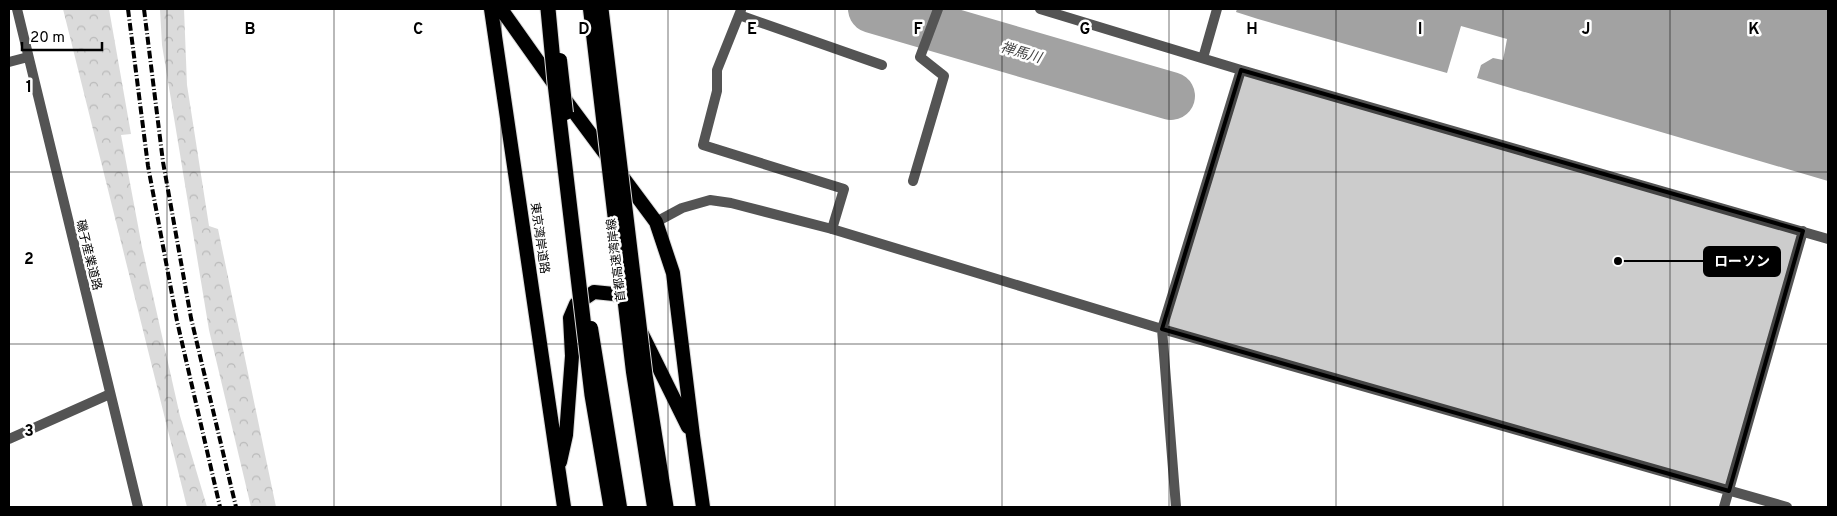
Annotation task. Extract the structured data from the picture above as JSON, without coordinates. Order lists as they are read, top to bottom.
{
  "streets": {
    "highway": ["東京湾岸道路", "首都高速湾岸線"],
    "street": ["磯子産業道路"]
  },
  "water": ["禅馬川"],
  "places": ["ローソン"],
  "scale_bar": "20 m",
  "grid": {
    "columns": [
      "B",
      "C",
      "D",
      "E",
      "F",
      "G",
      "H",
      "I",
      "J",
      "K"
    ],
    "rows": ["1", "2", "3"]
  }
}
